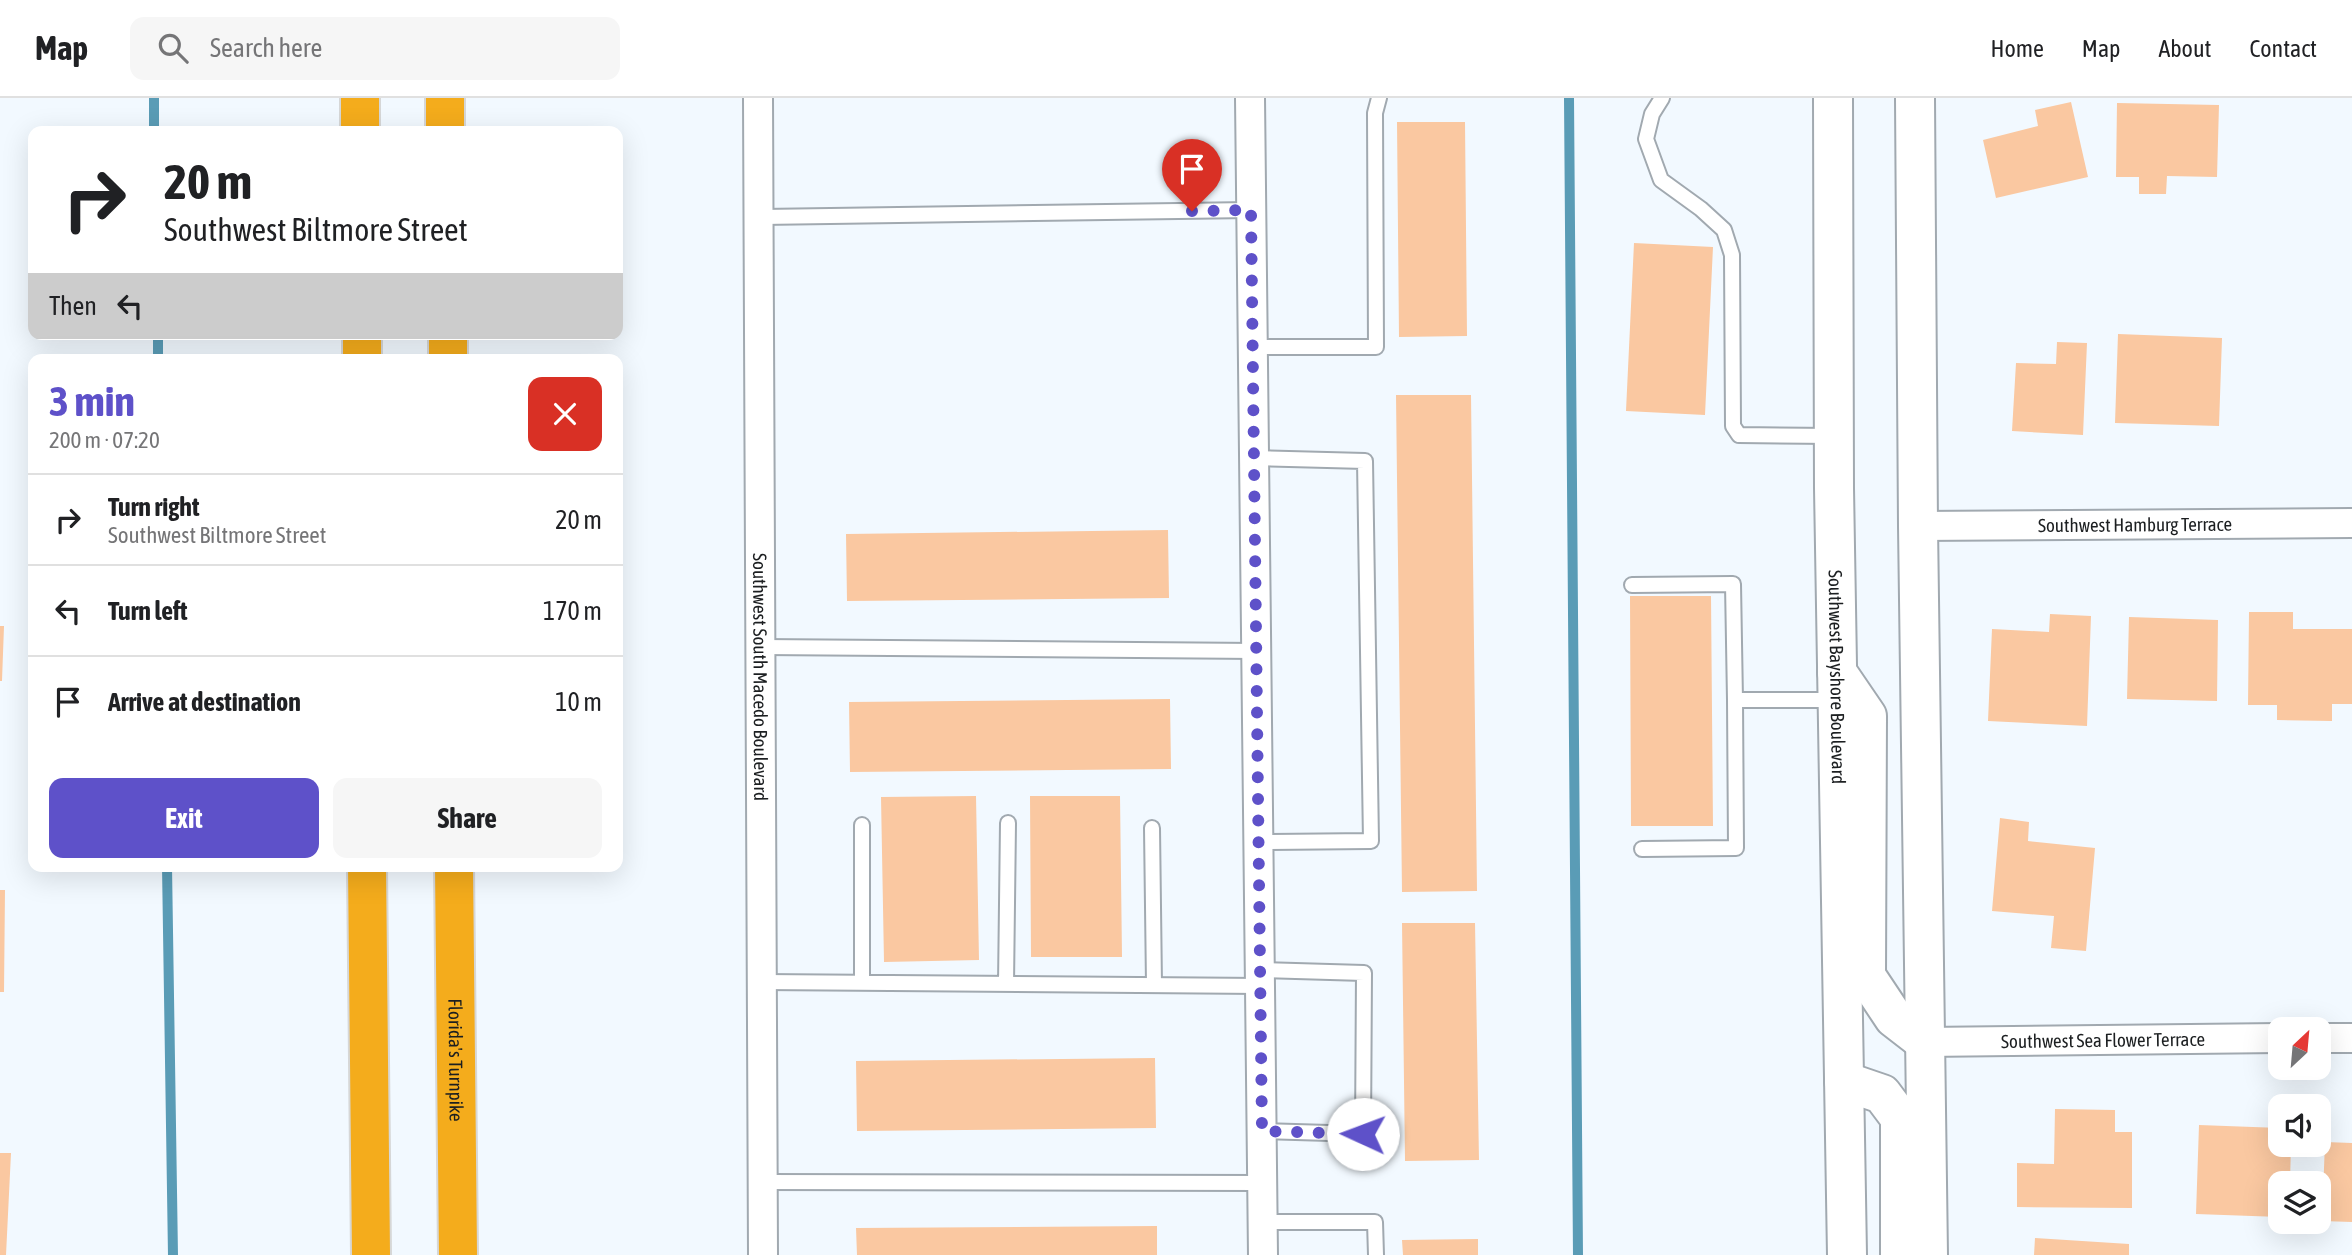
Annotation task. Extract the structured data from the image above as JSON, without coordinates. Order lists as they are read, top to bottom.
{
  "streets": {
    "highway": ["Florida's Turnpike"],
    "main road": ["Southwest Bayshore Boulevard"],
    "street": ["Southwest Hamburg Terrace", "Southwest South Macedo Boulevard", "Southwest Sea Flower Terrace"]
  },
  "north": "top right",
  "page": {
    "header": "Map",
    "search": "Search here",
    "nav": [
      "Home",
      "Map",
      "About",
      "Contact"
    ],
    "turn": ["20 m", "Southwest Biltmore Street"],
    "then": "Then",
    "heading": ["3 min", "200 m · 07:20"],
    "list": [
      {
        "name": "Turn right",
        "note": "Southwest Biltmore Street",
        "value": "20 m"
      },
      {
        "name": "Turn left",
        "value": "170 m"
      },
      {
        "name": "Arrive at destination",
        "value": "10 m"
      }
    ],
    "buttons": ["Exit", "Share"]
  }
}
